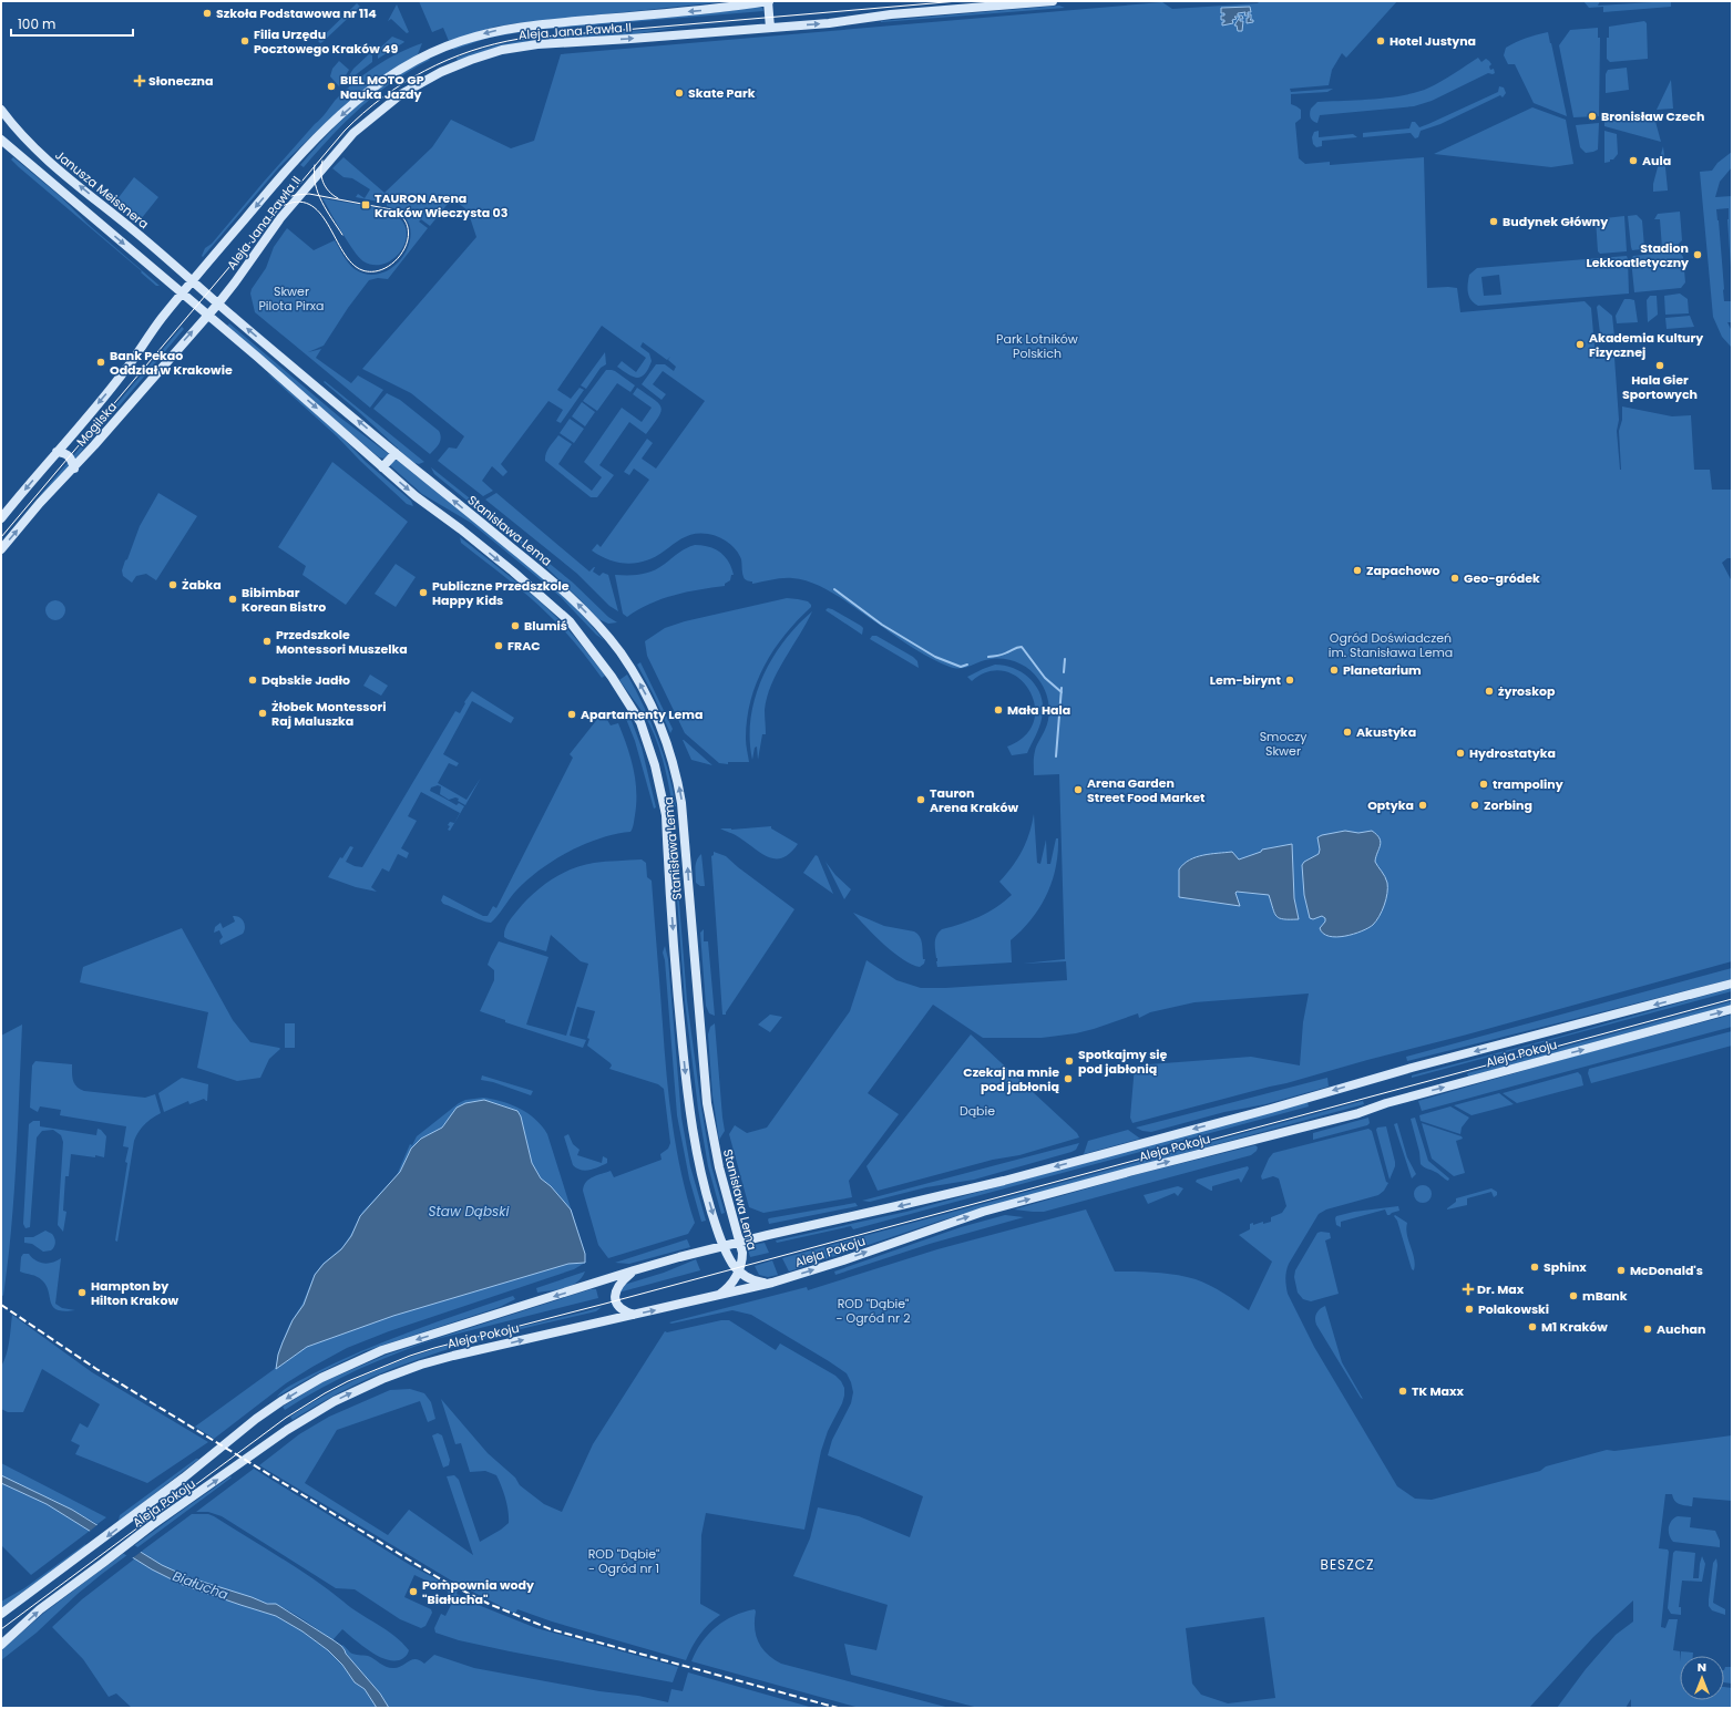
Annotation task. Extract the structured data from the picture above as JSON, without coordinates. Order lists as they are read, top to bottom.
{
  "streets": {
    "main road": [
      "Aleja Jana Pawła II",
      "Janusza Meissnera",
      "Mogilska",
      "Stanisława Lema",
      "Aleja Pokoju"
    ]
  },
  "crossings": [
    ["Aleja Jana Pawła II", "Janusza Meissnera"],
    ["Aleja Jana Pawła II", "Mogilska"],
    ["Aleja Jana Pawła II", "Stanisława Lema"],
    ["Janusza Meissnera", "Mogilska"],
    ["Janusza Meissnera", "Stanisława Lema"],
    ["Mogilska", "Stanisława Lema"],
    ["Stanisława Lema", "Aleja Pokoju"]
  ],
  "districts": ["BESZCZ"],
  "water": ["Staw Dąbski", "Białucha"],
  "parks": [
    "Skwer Pilota Pirxa",
    "Park Lotników Polskich",
    "Ogród Doświadczeń im. Stanisława Lema",
    "Smoczy Skwer",
    "Dąbie",
    "ROD \"Dąbie\" - Ogród nr 2",
    "ROD \"Dąbie\" - Ogród nr 1"
  ],
  "places": {
    "other": [
      "Szkoła Podstawowa nr 114",
      "Filia Urzędu Pocztowego Kraków 49",
      "Hotel Justyna",
      "BIEL MOTO GP Nauka Jazdy",
      "Skate Park",
      "Bronisław Czech",
      "Aula",
      "Budynek Główny",
      "Stadion Lekkoatletyczny",
      "Akademia Kultury Fizycznej",
      "Bank Pekao Oddział w Krakowie",
      "Hala Gier Sportowych",
      "Zapachowo",
      "Geo-gródek",
      "Żabka",
      "Publiczne Przedszkole Happy Kids",
      "Bibimbar Korean Bistro",
      "Blumiś",
      "Przedszkole Montessori Muszelka",
      "FRAC",
      "Planetarium",
      "Dąbskie Jadło",
      "Lem-birynt",
      "żyroskop",
      "Mała Hala",
      "Żłobek Montessori Raj Maluszka",
      "Apartamenty Lema",
      "Akustyka",
      "Hydrostatyka",
      "trampoliny",
      "Arena Garden Street Food Market",
      "Tauron Arena Kraków",
      "Optyka",
      "Zorbing",
      "Spotkajmy się pod jabłonią",
      "Czekaj na mnie pod jabłonią",
      "Sphinx",
      "McDonald's",
      "Hampton by Hilton Krakow",
      "mBank",
      "Polakowski",
      "M1 Kraków",
      "Auchan",
      "TK Maxx",
      "Pompownia wody \"Białucha\""
    ],
    "health": ["Słoneczna", "Dr. Max"],
    "transit": ["TAURON Arena Kraków Wieczysta 03"]
  },
  "scale_bar": "100 m",
  "north": "top"
}
